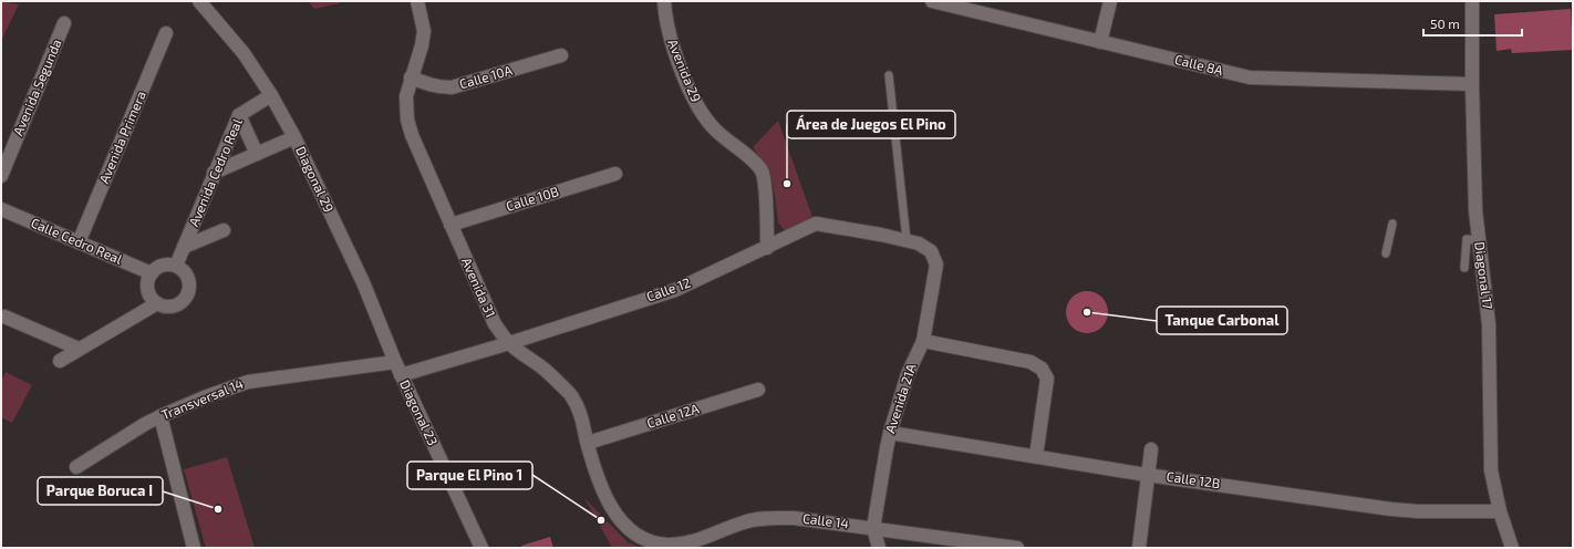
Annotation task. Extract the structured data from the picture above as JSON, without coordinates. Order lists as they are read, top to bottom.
{
  "streets": {
    "street": [
      "Calle 8A",
      "Avenida 29",
      "Calle 10A",
      "Avenida Segunda",
      "Avenida Primera",
      "Avenida Cedro Real",
      "Diagonal 29",
      "Calle 10B",
      "Calle Cedro Real",
      "Diagonal 17",
      "Avenida 31",
      "Calle 12",
      "Avenida 21A",
      "Transversal 14",
      "Diagonal 23",
      "Calle 12A",
      "Calle 12B",
      "Calle 14"
    ]
  },
  "crossings": [
    ["Calle 8A", "Diagonal 17"],
    ["Avenida 29", "Calle 12"],
    ["Calle 10A", "Avenida 31"],
    ["Avenida Primera", "Calle Cedro Real"],
    ["Avenida Cedro Real", "Diagonal 29"],
    ["Avenida Cedro Real", "Calle Cedro Real"],
    ["Diagonal 29", "Calle 12"],
    ["Diagonal 29", "Transversal 14"],
    ["Diagonal 29", "Diagonal 23"],
    ["Calle 10B", "Avenida 31"],
    ["Diagonal 17", "Calle 12B"],
    ["Avenida 31", "Calle 12"],
    ["Avenida 31", "Calle 12A"],
    ["Avenida 31", "Calle 14"],
    ["Calle 12", "Avenida 21A"],
    ["Calle 12", "Diagonal 23"],
    ["Avenida 21A", "Calle 12B"],
    ["Avenida 21A", "Calle 14"]
  ],
  "places": [
    "Área de Juegos El Pino",
    "Tanque Carbonal",
    "Parque Boruca I",
    "Parque El Pino 1"
  ],
  "scale_bar": "50 m"
}
